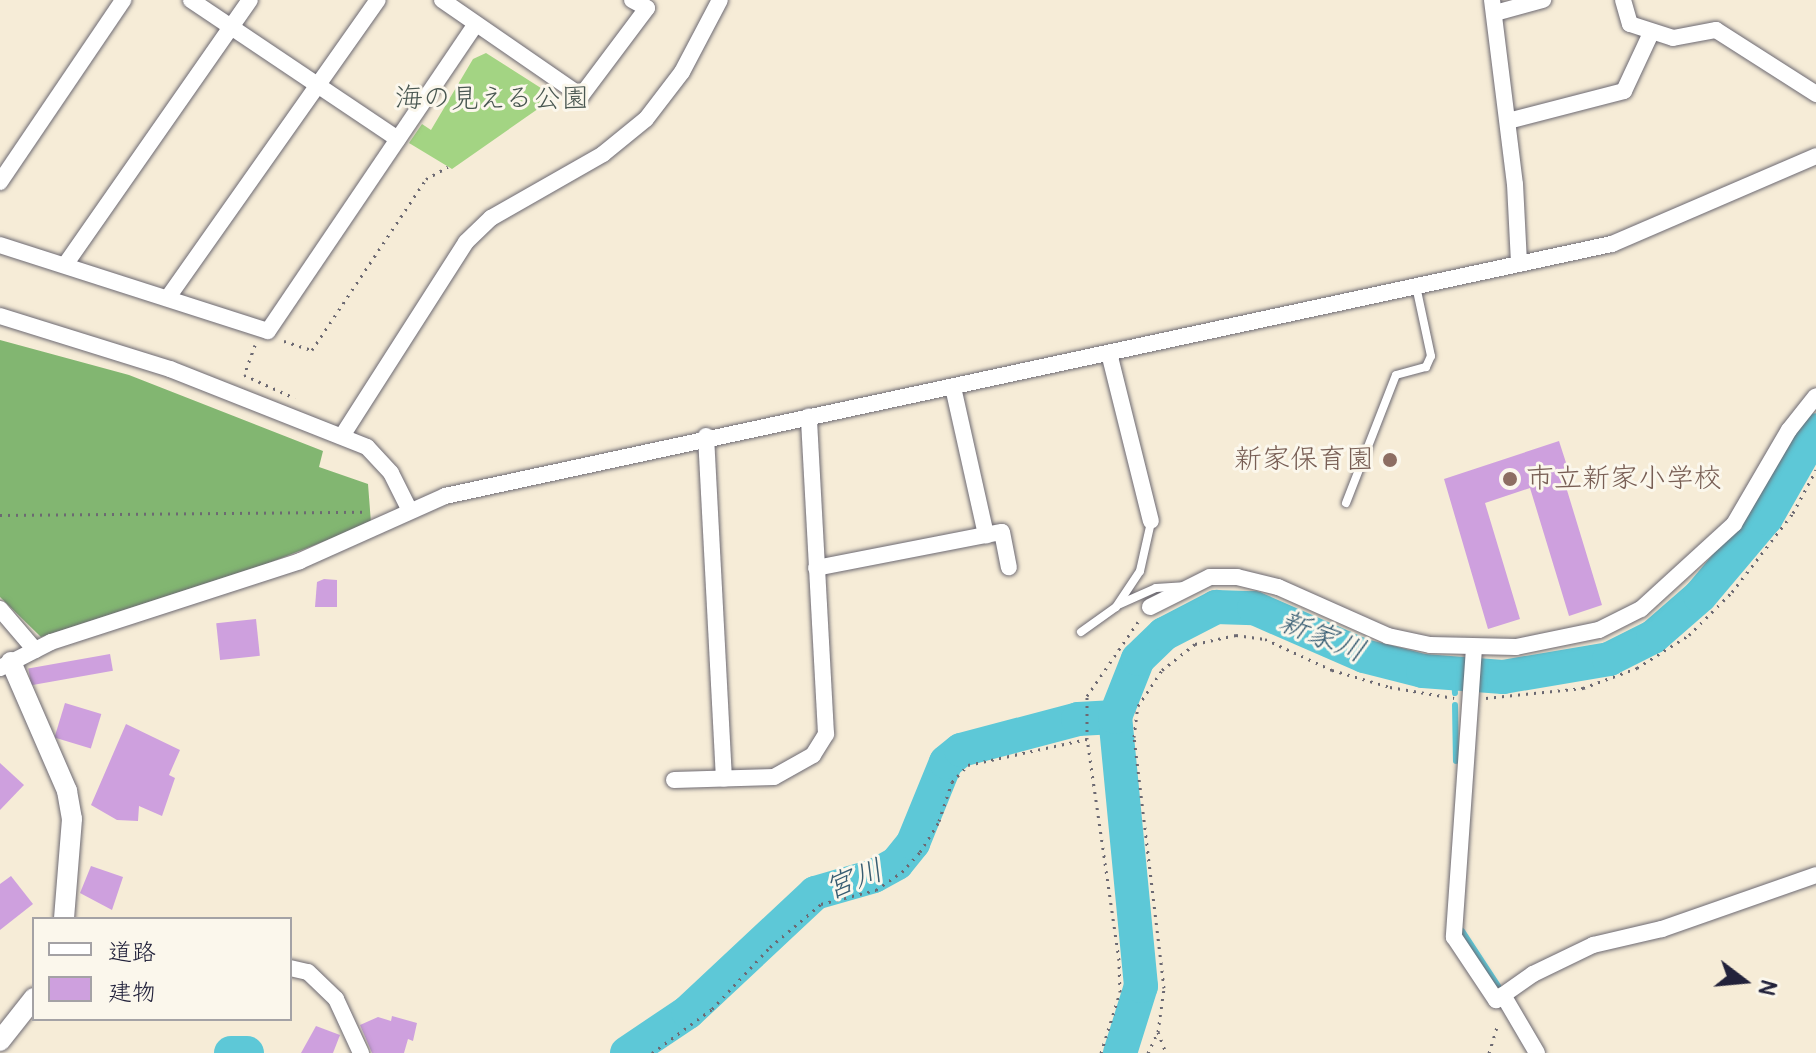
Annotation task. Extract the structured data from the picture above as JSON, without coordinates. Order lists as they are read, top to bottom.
{
  "water": ["新家川", "宮川"],
  "parks": ["海の見える公園"],
  "places": ["新家保育園", "市立新家小学校"],
  "legend": ["道路", "建物"],
  "north": "right"
}
